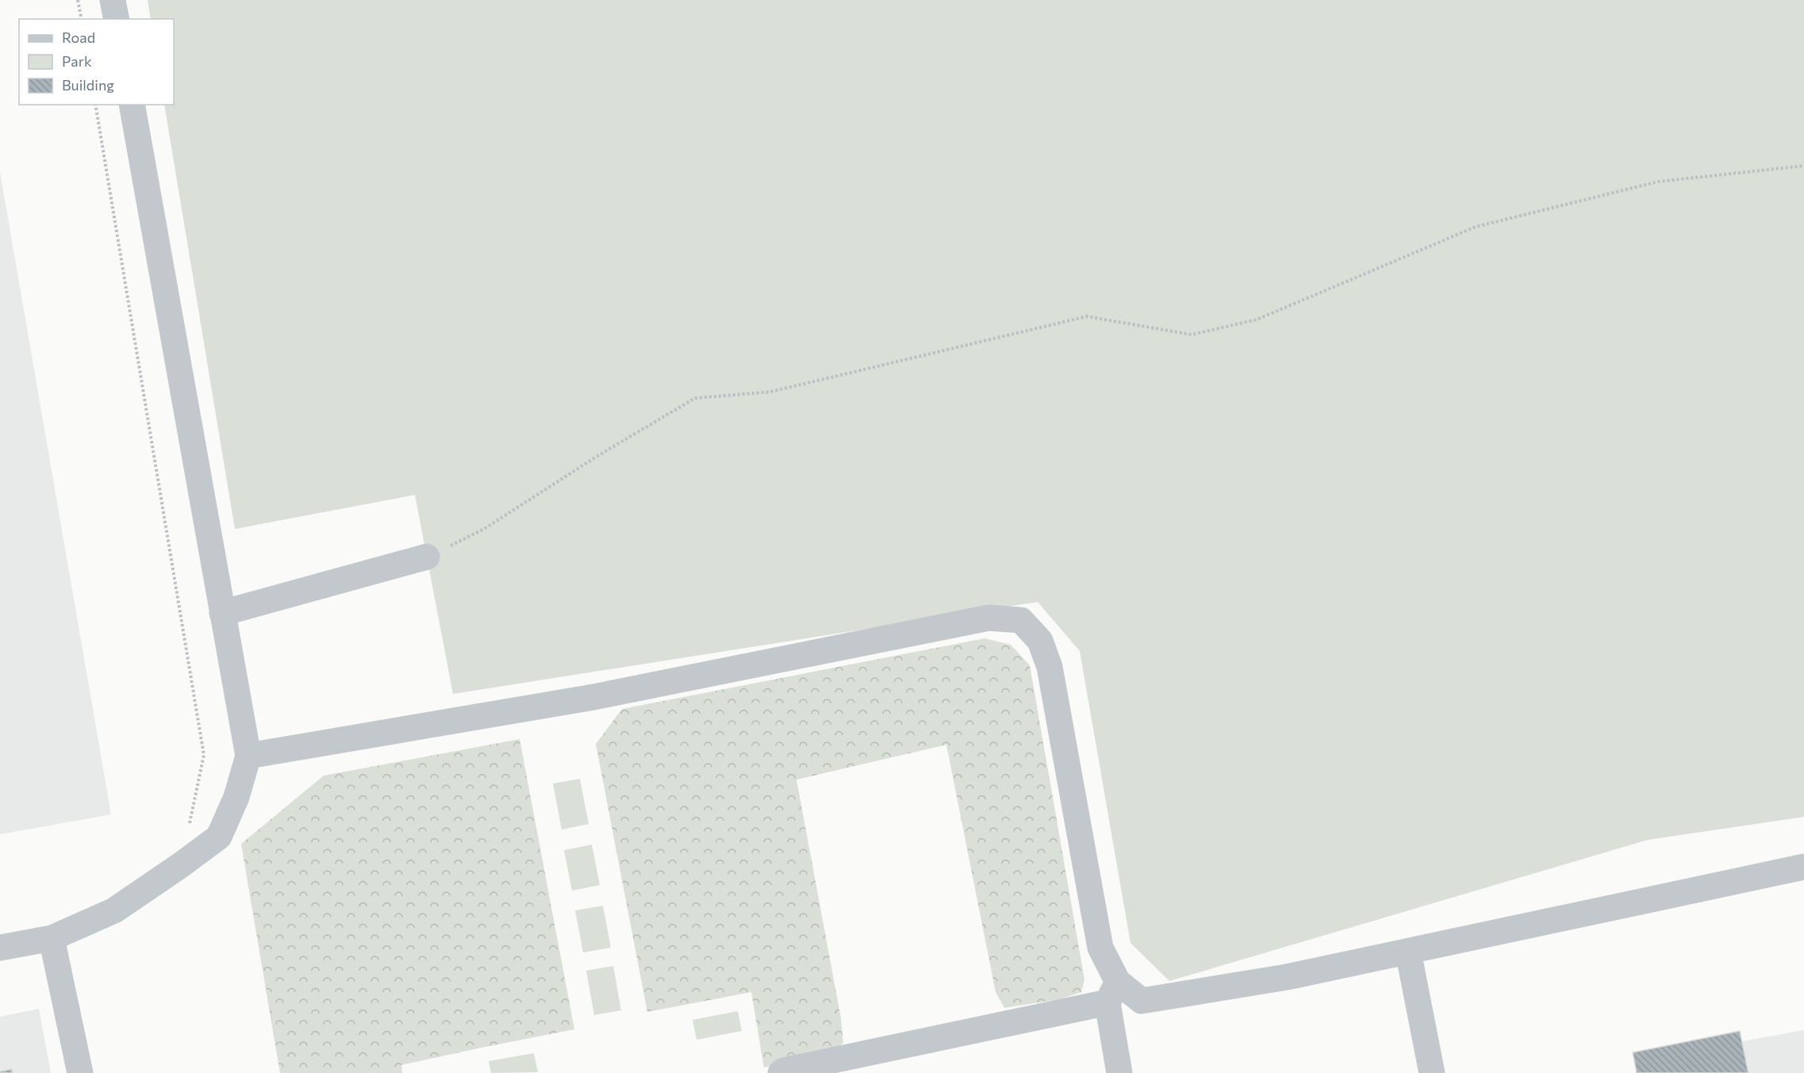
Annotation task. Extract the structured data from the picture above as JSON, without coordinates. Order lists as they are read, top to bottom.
{
  "legend": ["Road", "Park", "Building"]
}
